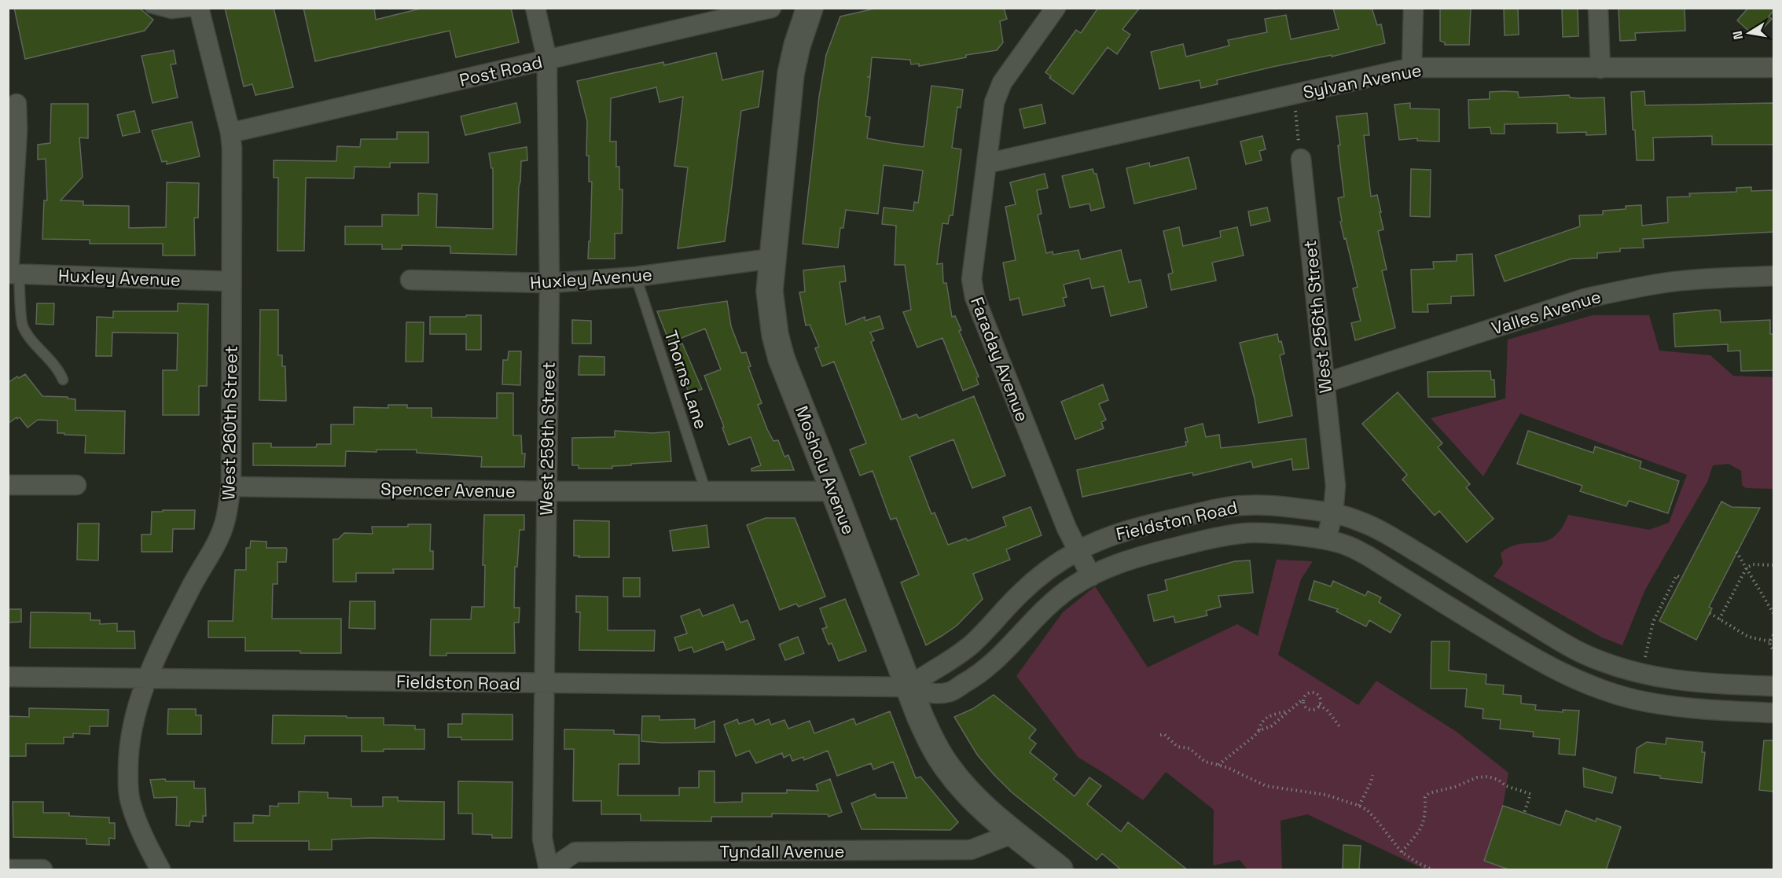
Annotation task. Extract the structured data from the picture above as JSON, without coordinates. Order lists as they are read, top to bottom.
{
  "streets": {
    "street": [
      "Post Road",
      "Sylvan Avenue",
      "Huxley Avenue",
      "Valles Avenue",
      "West 256th Street",
      "Faraday Avenue",
      "West 260th Street",
      "West 259th Street",
      "Mosholu Avenue",
      "Spencer Avenue",
      "Fieldston Road",
      "Tyndall Avenue"
    ],
    "lane": ["Thorns Lane"]
  },
  "crossings": [
    ["Post Road", "West 260th Street"],
    ["Post Road", "West 259th Street"],
    ["Sylvan Avenue", "Faraday Avenue"],
    ["Huxley Avenue", "Thorns Lane"],
    ["Huxley Avenue", "West 260th Street"],
    ["Huxley Avenue", "West 259th Street"],
    ["Huxley Avenue", "Mosholu Avenue"],
    ["Valles Avenue", "West 256th Street"],
    ["West 256th Street", "Fieldston Road"],
    ["Faraday Avenue", "Fieldston Road"],
    ["Thorns Lane", "Spencer Avenue"],
    ["West 260th Street", "Spencer Avenue"],
    ["West 260th Street", "Fieldston Road"],
    ["West 259th Street", "Spencer Avenue"],
    ["West 259th Street", "Fieldston Road"],
    ["Mosholu Avenue", "Spencer Avenue"],
    ["Mosholu Avenue", "Fieldston Road"],
    ["Mosholu Avenue", "Tyndall Avenue"]
  ],
  "north": "left"
}
